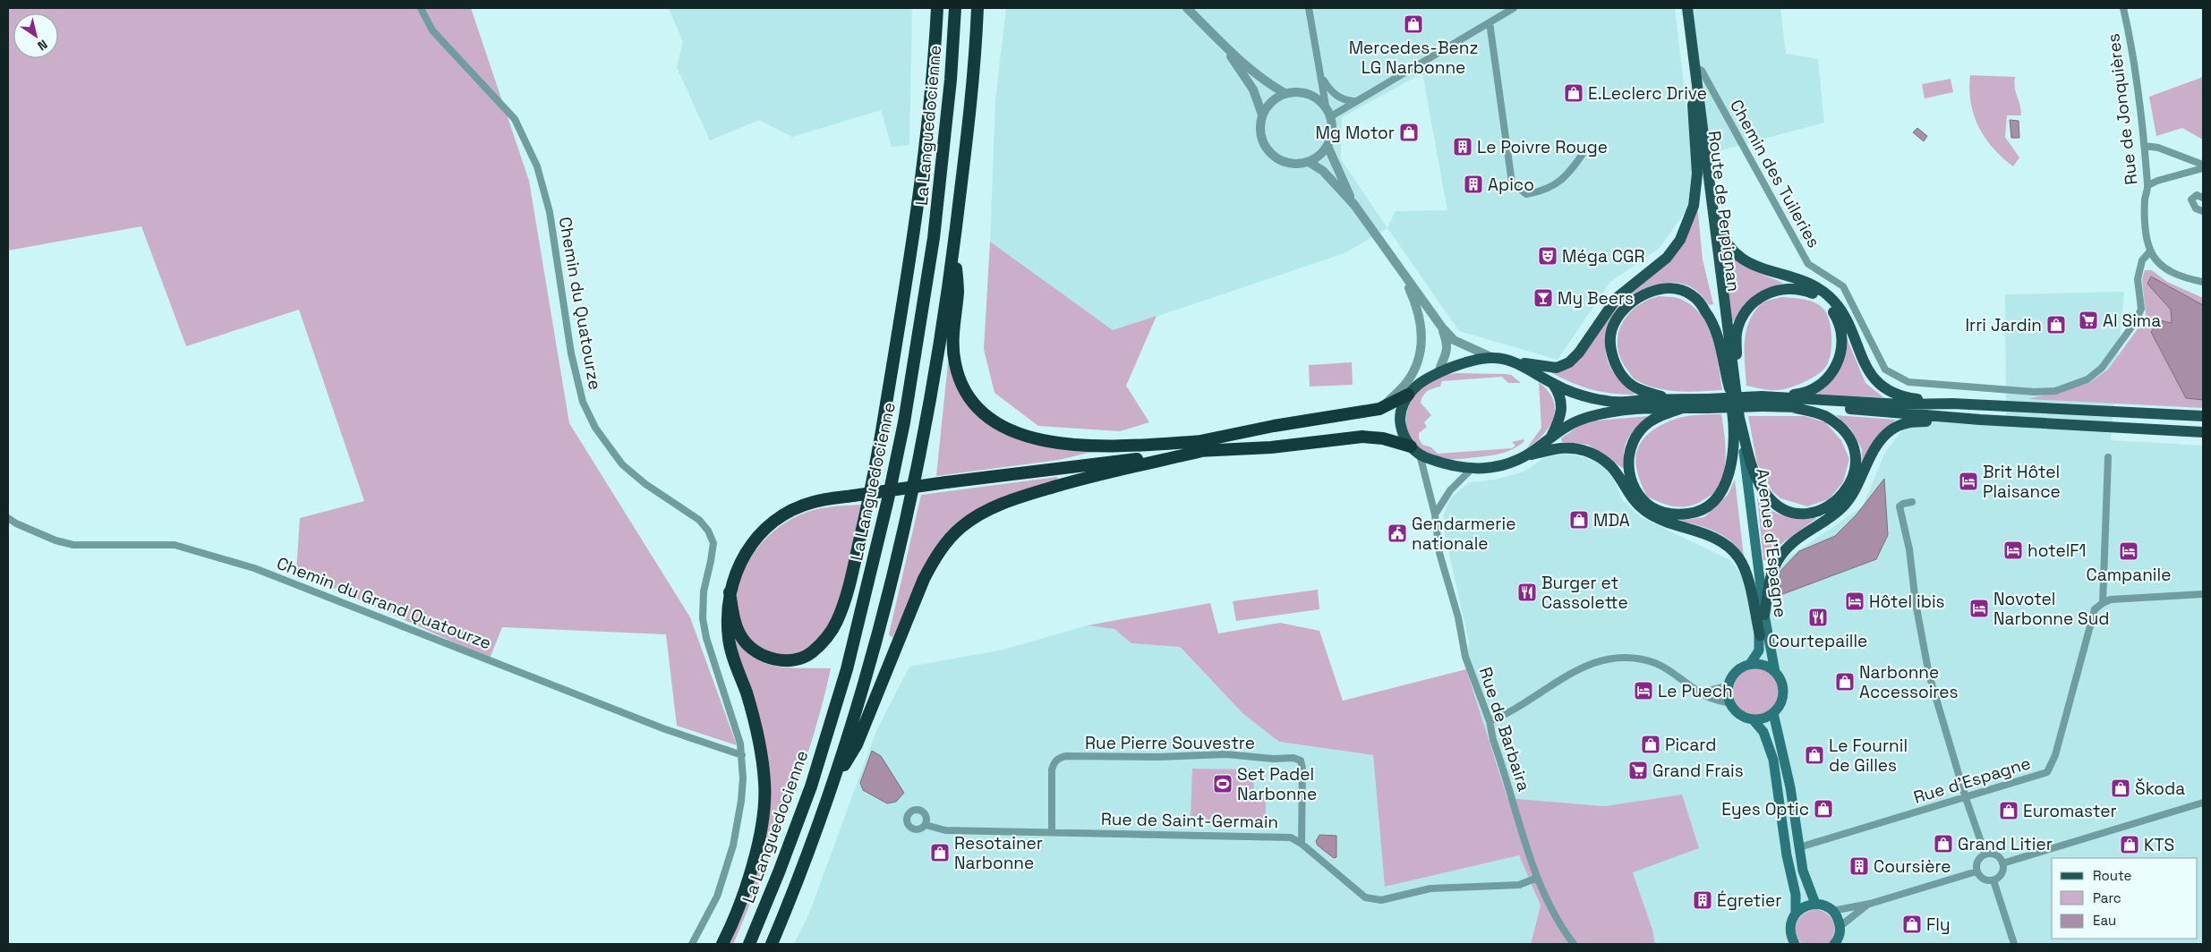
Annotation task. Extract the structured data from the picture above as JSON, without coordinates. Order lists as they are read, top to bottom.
{
  "streets": {
    "highway": ["La Languedocienne"],
    "main road": ["Route de Perpignan", "Avenue d'Espagne"],
    "street": [
      "Rue de Jonquières",
      "Chemin des Tuileries",
      "Chemin du Quatourze",
      "Chemin du Grand Quatourze",
      "Rue de Barbaira",
      "Rue Pierre Souvestre",
      "Rue d'Espagne",
      "Rue de Saint-Germain"
    ]
  },
  "crossings": [
    ["Rue de Jonquières", "Chemin des Tuileries"],
    ["Chemin des Tuileries", "Route de Perpignan"],
    ["Route de Perpignan", "Avenue d'Espagne"],
    ["Chemin du Quatourze", "Chemin du Grand Quatourze"],
    ["Rue de Barbaira", "Rue de Saint-Germain"],
    ["Rue Pierre Souvestre", "Rue de Saint-Germain"]
  ],
  "places": {
    "shop": [
      "Mercedes-Benz LG Narbonne",
      "E.Leclerc Drive",
      "Mg Motor",
      "Irri Jardin",
      "MDA",
      "Narbonne Accessoires",
      "Picard",
      "Le Fournil de Gilles",
      "Škoda",
      "Eyes Optic",
      "Euromaster",
      "Grand Litier",
      "KTS",
      "Resotainer Narbonne",
      "Fly"
    ],
    "building": [
      "Le Poivre Rouge",
      "Apico",
      "Coursière",
      "Égretier"
    ],
    "theatre": ["Méga CGR"],
    "bar": ["My Beers"],
    "supermarket": ["Al Sima", "Grand Frais"],
    "hotel": [
      "Brit Hôtel Plaisance",
      "hotelF1",
      "Campanile",
      "Hôtel ibis",
      "Novotel Narbonne Sud",
      "Le Puech"
    ],
    "public building": ["Gendarmerie nationale"],
    "restaurant": ["Burger et Cassolette", "Courtepaille"],
    "sports": ["Set Padel Narbonne"]
  },
  "legend": ["Route", "Parc", "Eau"],
  "north": "bottom right"
}
